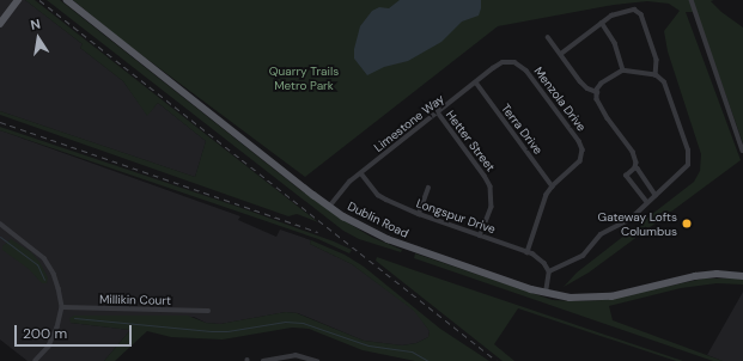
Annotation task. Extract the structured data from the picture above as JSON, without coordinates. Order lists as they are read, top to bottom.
{
  "streets": {
    "main road": ["Dublin Road"],
    "street": [
      "Menzola Drive",
      "Limestone Way",
      "Terra Drive",
      "Hetter Street",
      "Longspur Drive",
      "Millikin Court"
    ]
  },
  "crossings": [
    ["Menzola Drive", "Limestone Way"],
    ["Menzola Drive", "Terra Drive"],
    ["Limestone Way", "Terra Drive"],
    ["Limestone Way", "Hetter Street"],
    ["Limestone Way", "Longspur Drive"],
    ["Limestone Way", "Dublin Road"],
    ["Hetter Street", "Longspur Drive"]
  ],
  "parks": ["Quarry Trails Metro Park"],
  "places": ["Gateway Lofts Columbus"],
  "scale_bar": "200 m",
  "north": "top"
}
